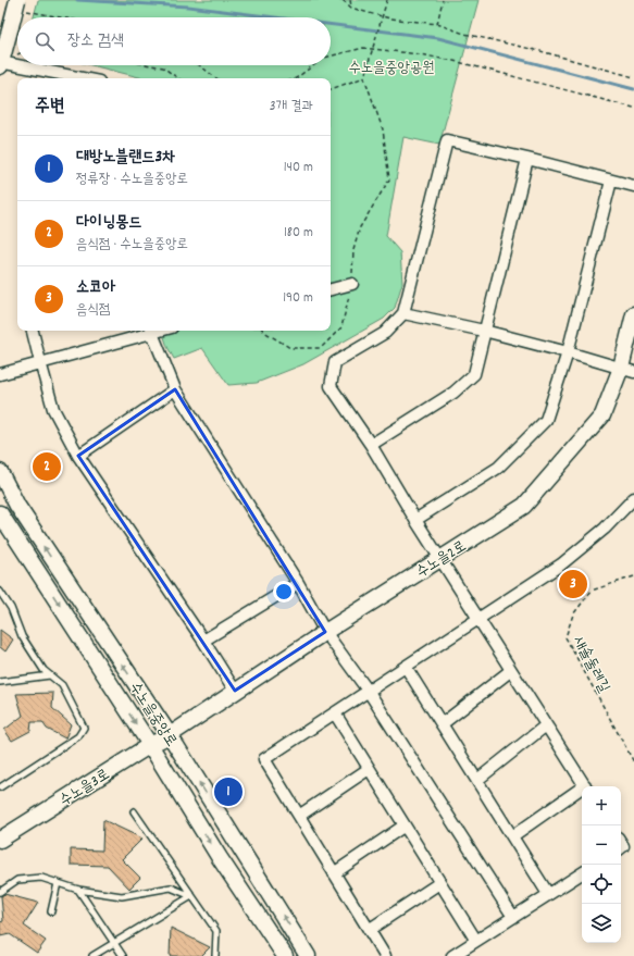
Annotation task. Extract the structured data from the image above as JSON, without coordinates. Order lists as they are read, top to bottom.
{
  "streets": {
    "main road": ["수노을2로", "수노을중앙로", "수노을3로"],
    "path": ["새솔둘레길"]
  },
  "crossings": [
    ["수노을2로", "수노을중앙로"],
    ["수노을2로", "수노을3로"],
    ["수노을중앙로", "수노을3로"]
  ],
  "parks": ["수노을중앙공원"],
  "page": {
    "search": "장소 검색",
    "heading": ["주변", "3개 결과"],
    "list": [
      {
        "mark": "1",
        "name": "대방노블랜드3차",
        "note": "정류장 · 수노을중앙로",
        "value": "140 m"
      },
      {
        "mark": "2",
        "name": "다이닝몽드",
        "note": "음식점 · 수노을중앙로",
        "value": "180 m"
      },
      {
        "mark": "3",
        "name": "소코아",
        "note": "음식점",
        "value": "190 m"
      }
    ],
    "pins": ["2", "3", "1"],
    "map_buttons": ["+", "−"]
  }
}
